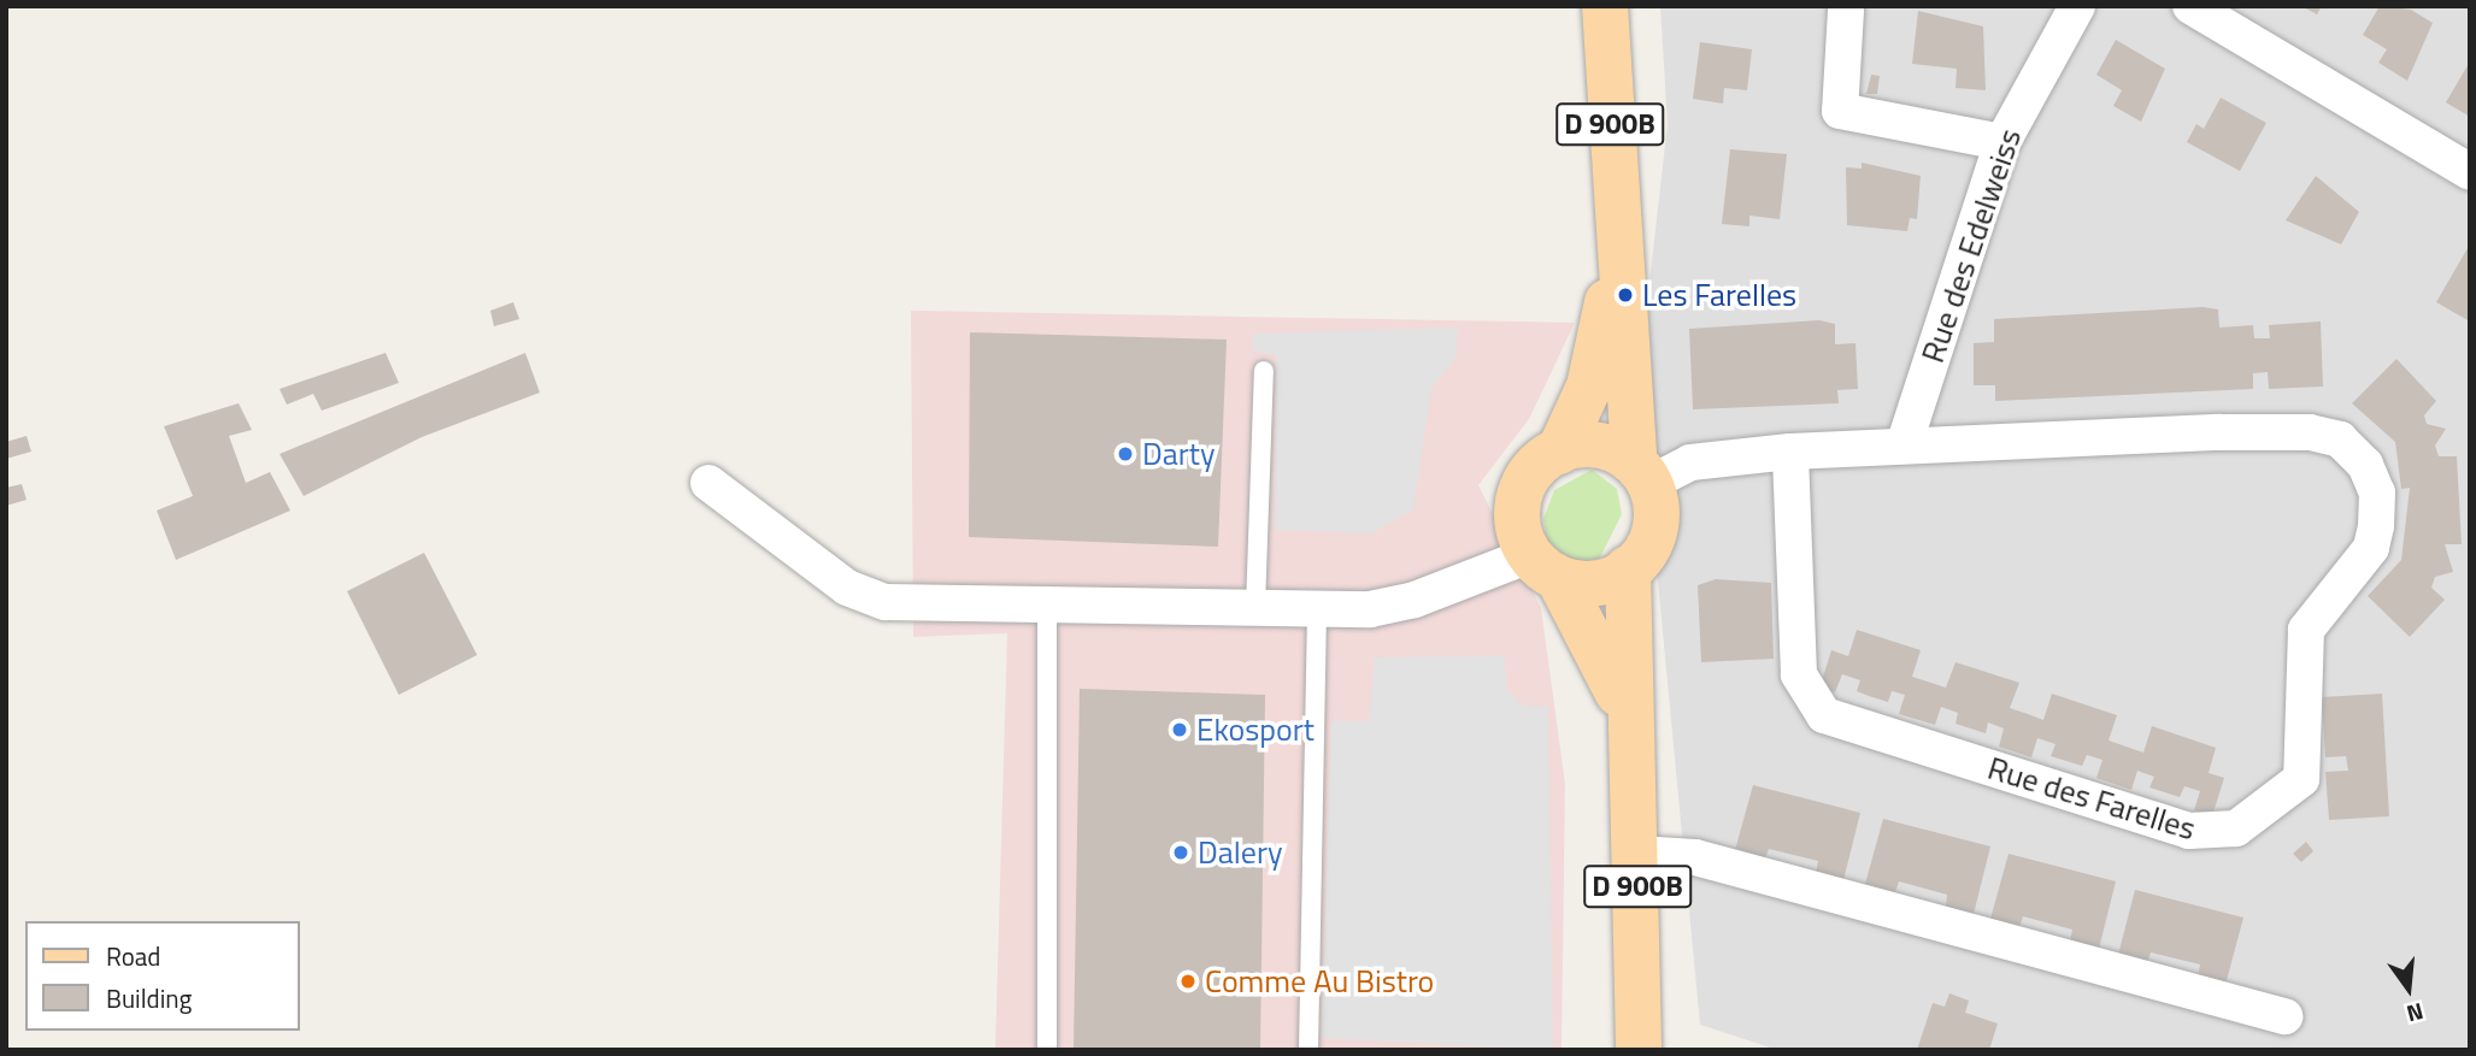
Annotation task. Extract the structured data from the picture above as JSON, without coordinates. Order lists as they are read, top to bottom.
{
  "streets": {
    "main road": ["D 900B"],
    "street": ["Rue des Edelweiss", "Rue des Farelles"]
  },
  "crossings": [
    ["Rue des Edelweiss", "Rue des Farelles"]
  ],
  "places": [
    "Les Farelles",
    "Darty",
    "Ekosport",
    "Dalery",
    "Comme Au Bistro"
  ],
  "legend": ["Road", "Building"],
  "north": "bottom"
}
